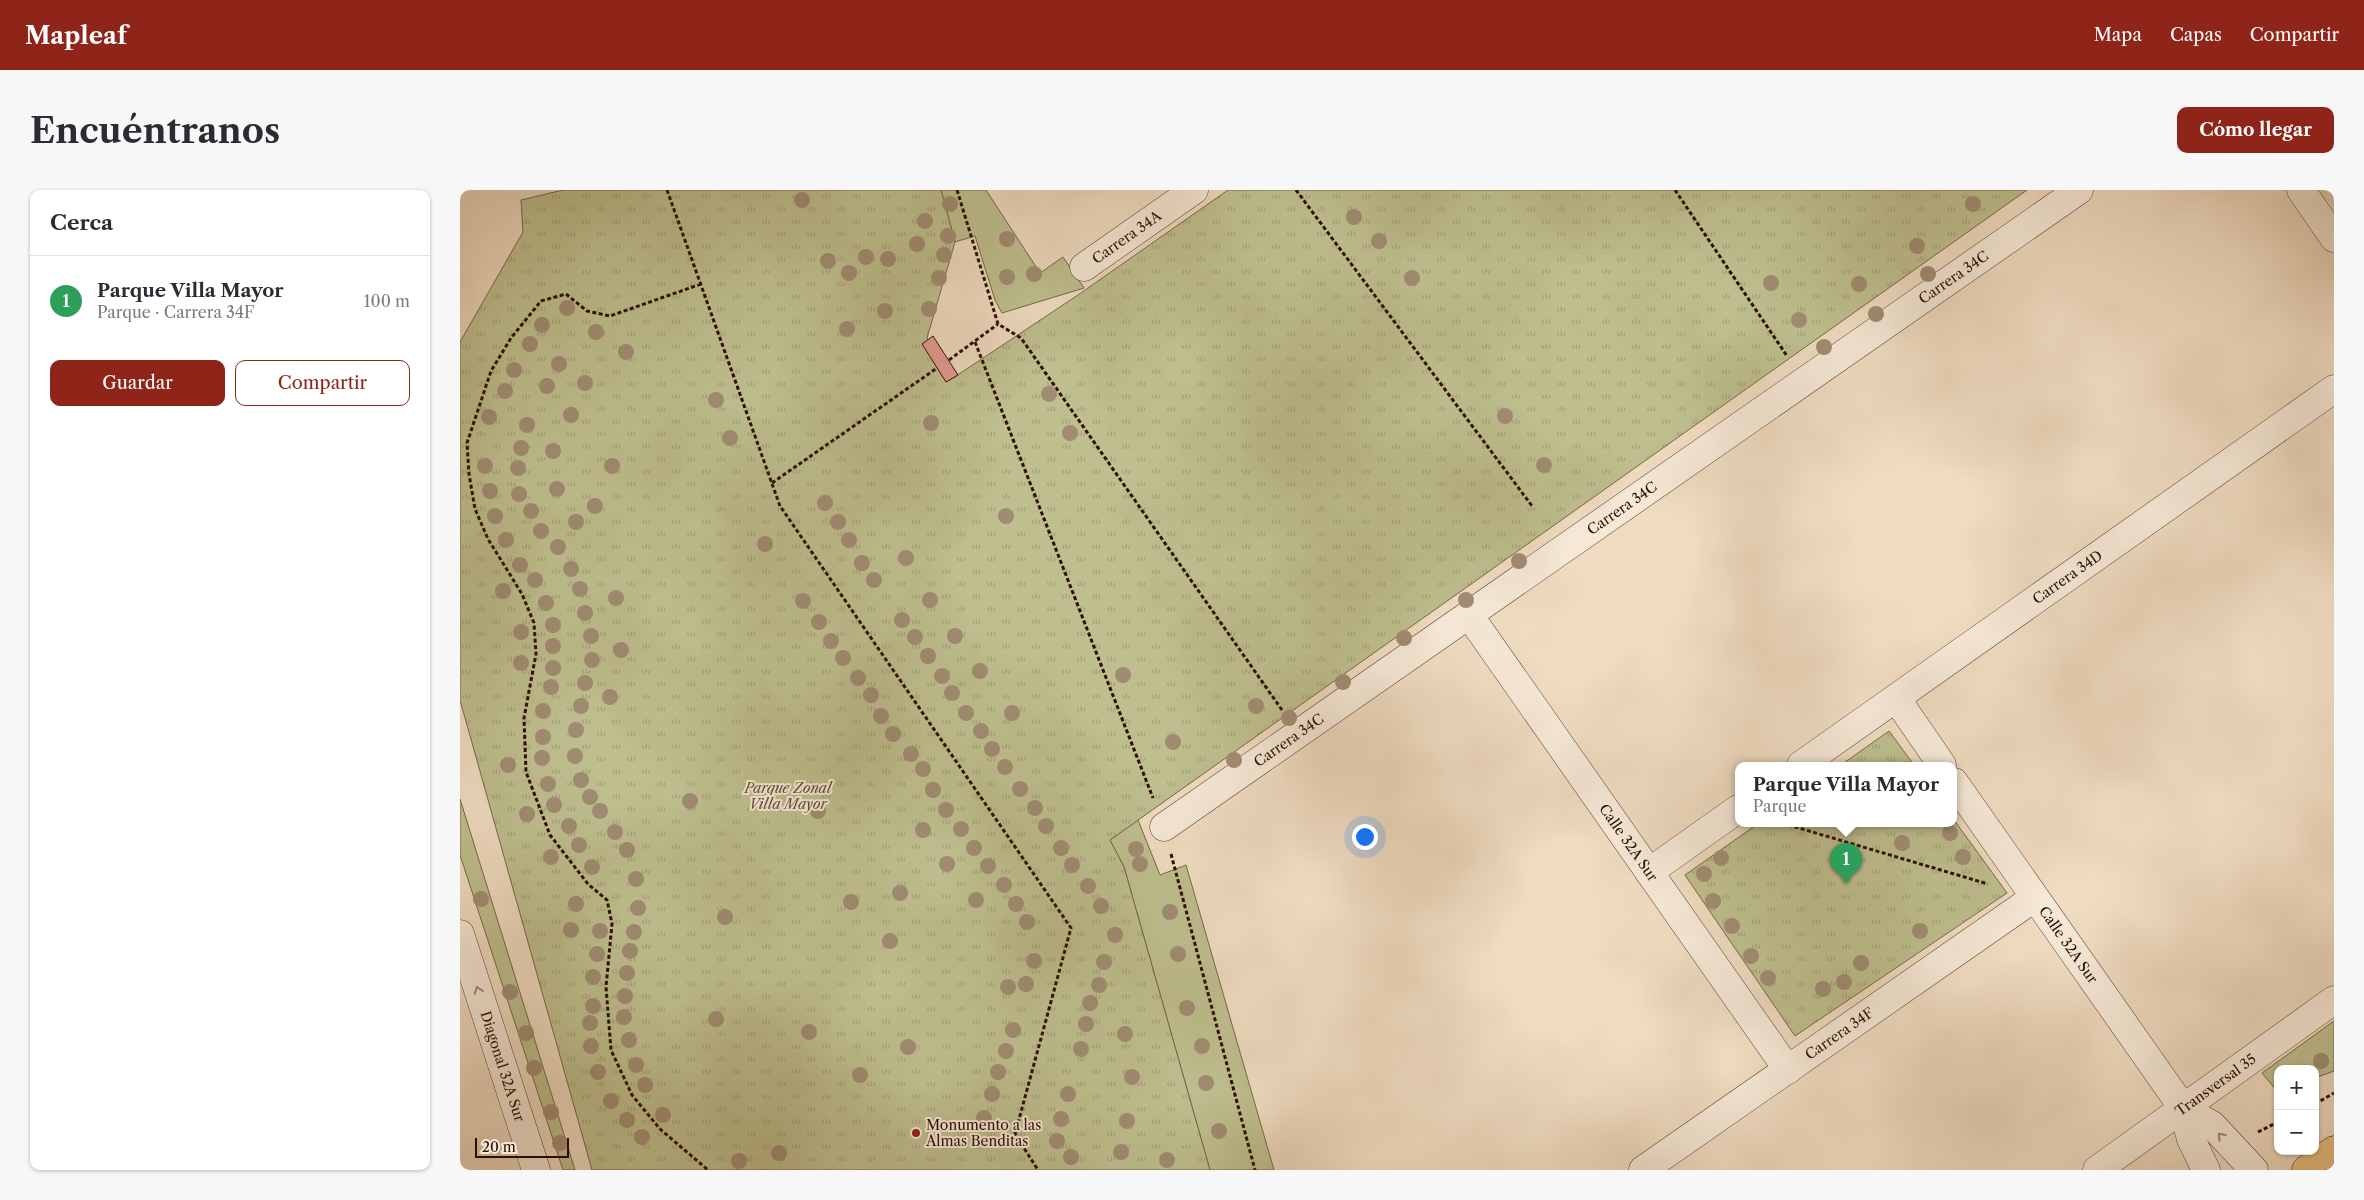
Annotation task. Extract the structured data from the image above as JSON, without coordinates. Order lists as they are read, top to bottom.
{
  "streets": {
    "street": [
      "Carrera 34A",
      "Carrera 34C",
      "Carrera 34D",
      "Calle 32A Sur",
      "Carrera 34F",
      "Diagonal 32A Sur",
      "Transversal 35"
    ]
  },
  "crossings": [
    ["Carrera 34C", "Calle 32A Sur"],
    ["Calle 32A Sur", "Carrera 34F"],
    ["Calle 32A Sur", "Transversal 35"]
  ],
  "one_way": ["Diagonal 32A Sur"],
  "parks": ["Parque Zonal Villa Mayor"],
  "places": ["Monumento a las Almas Benditas"],
  "scale_bar": "20 m",
  "page": {
    "header": "Mapleaf",
    "nav": ["Mapa", "Capas", "Compartir"],
    "buttons": [
      "Cómo llegar",
      ["Guardar", "Compartir"]
    ],
    "title": "Encuéntranos",
    "heading": "Cerca",
    "list": [
      {
        "mark": "1",
        "name": "Parque Villa Mayor",
        "note": "Parque · Carrera 34F",
        "value": "100 m"
      }
    ],
    "popup": ["Parque Villa Mayor", "Parque"],
    "pins": "1",
    "map_buttons": ["+", "−"],
    "scale": "20 m"
  }
}
